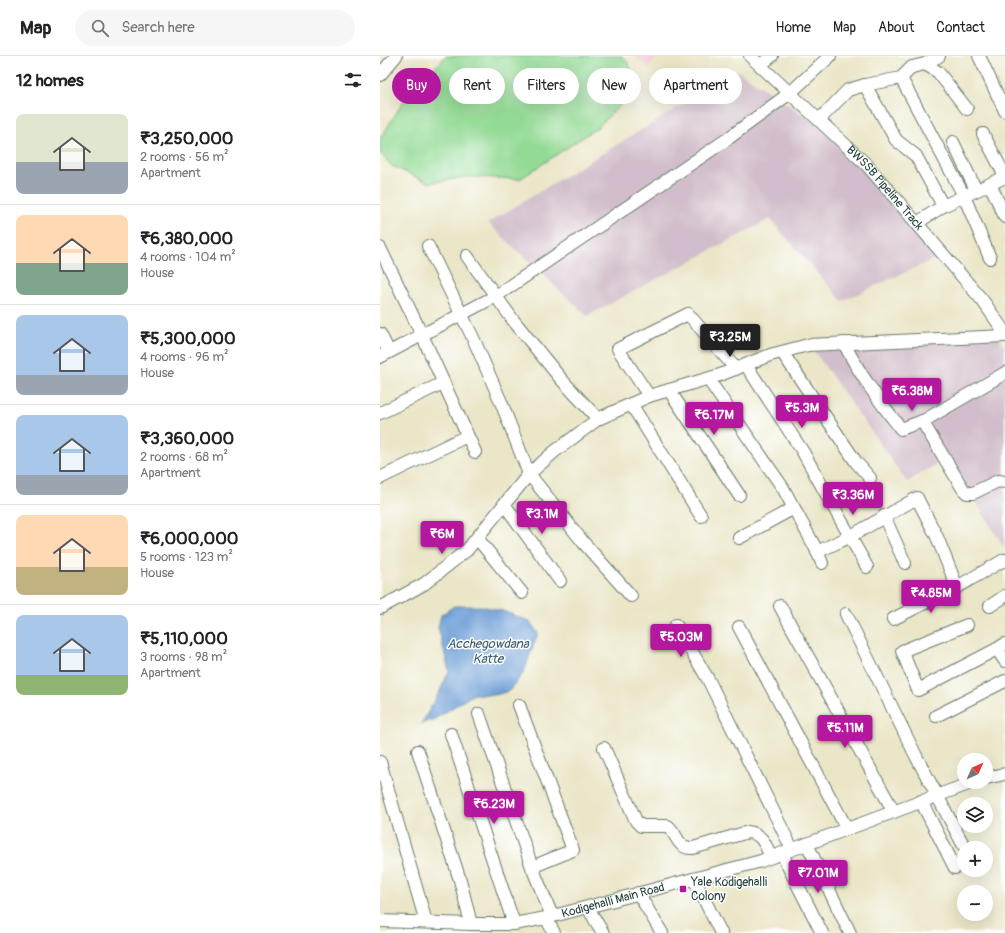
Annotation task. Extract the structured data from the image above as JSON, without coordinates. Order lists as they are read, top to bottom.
{
  "streets": {
    "street": ["BWSSB Pipeline Track", "Kodigehalli Main Road"]
  },
  "water": ["Acchegowdana Katte"],
  "places": {
    "transit": ["Yale Kodigehalli Colony"]
  },
  "north": "top right",
  "page": {
    "header": "Map",
    "search": "Search here",
    "nav": [
      "Home",
      "Map",
      "About",
      "Contact"
    ],
    "heading": "12 homes",
    "chip": [
      "Buy",
      "Rent",
      "Filters",
      "New",
      "Apartment"
    ],
    "list": [
      {
        "name": "₹3,250,000",
        "note": "2 rooms · 56 m² · Apartment"
      },
      {
        "name": "₹6,380,000",
        "note": "4 rooms · 104 m² · House"
      },
      {
        "name": "₹5,300,000",
        "note": "4 rooms · 96 m² · House"
      },
      {
        "name": "₹3,360,000",
        "note": "2 rooms · 68 m² · Apartment"
      },
      {
        "name": "₹6,000,000",
        "note": "5 rooms · 123 m² · House"
      },
      {
        "name": "₹5,110,000",
        "note": "3 rooms · 98 m² · Apartment"
      }
    ],
    "price": [
      "₹3.25M",
      "₹6.38M",
      "₹5.3M",
      "₹6.17M",
      "₹3.36M",
      "₹3.1M",
      "₹6M",
      "₹4.85M",
      "₹5.03M",
      "₹5.11M",
      "₹6.23M",
      "₹7.01M"
    ],
    "map_buttons": ["+", "−"]
  }
}
